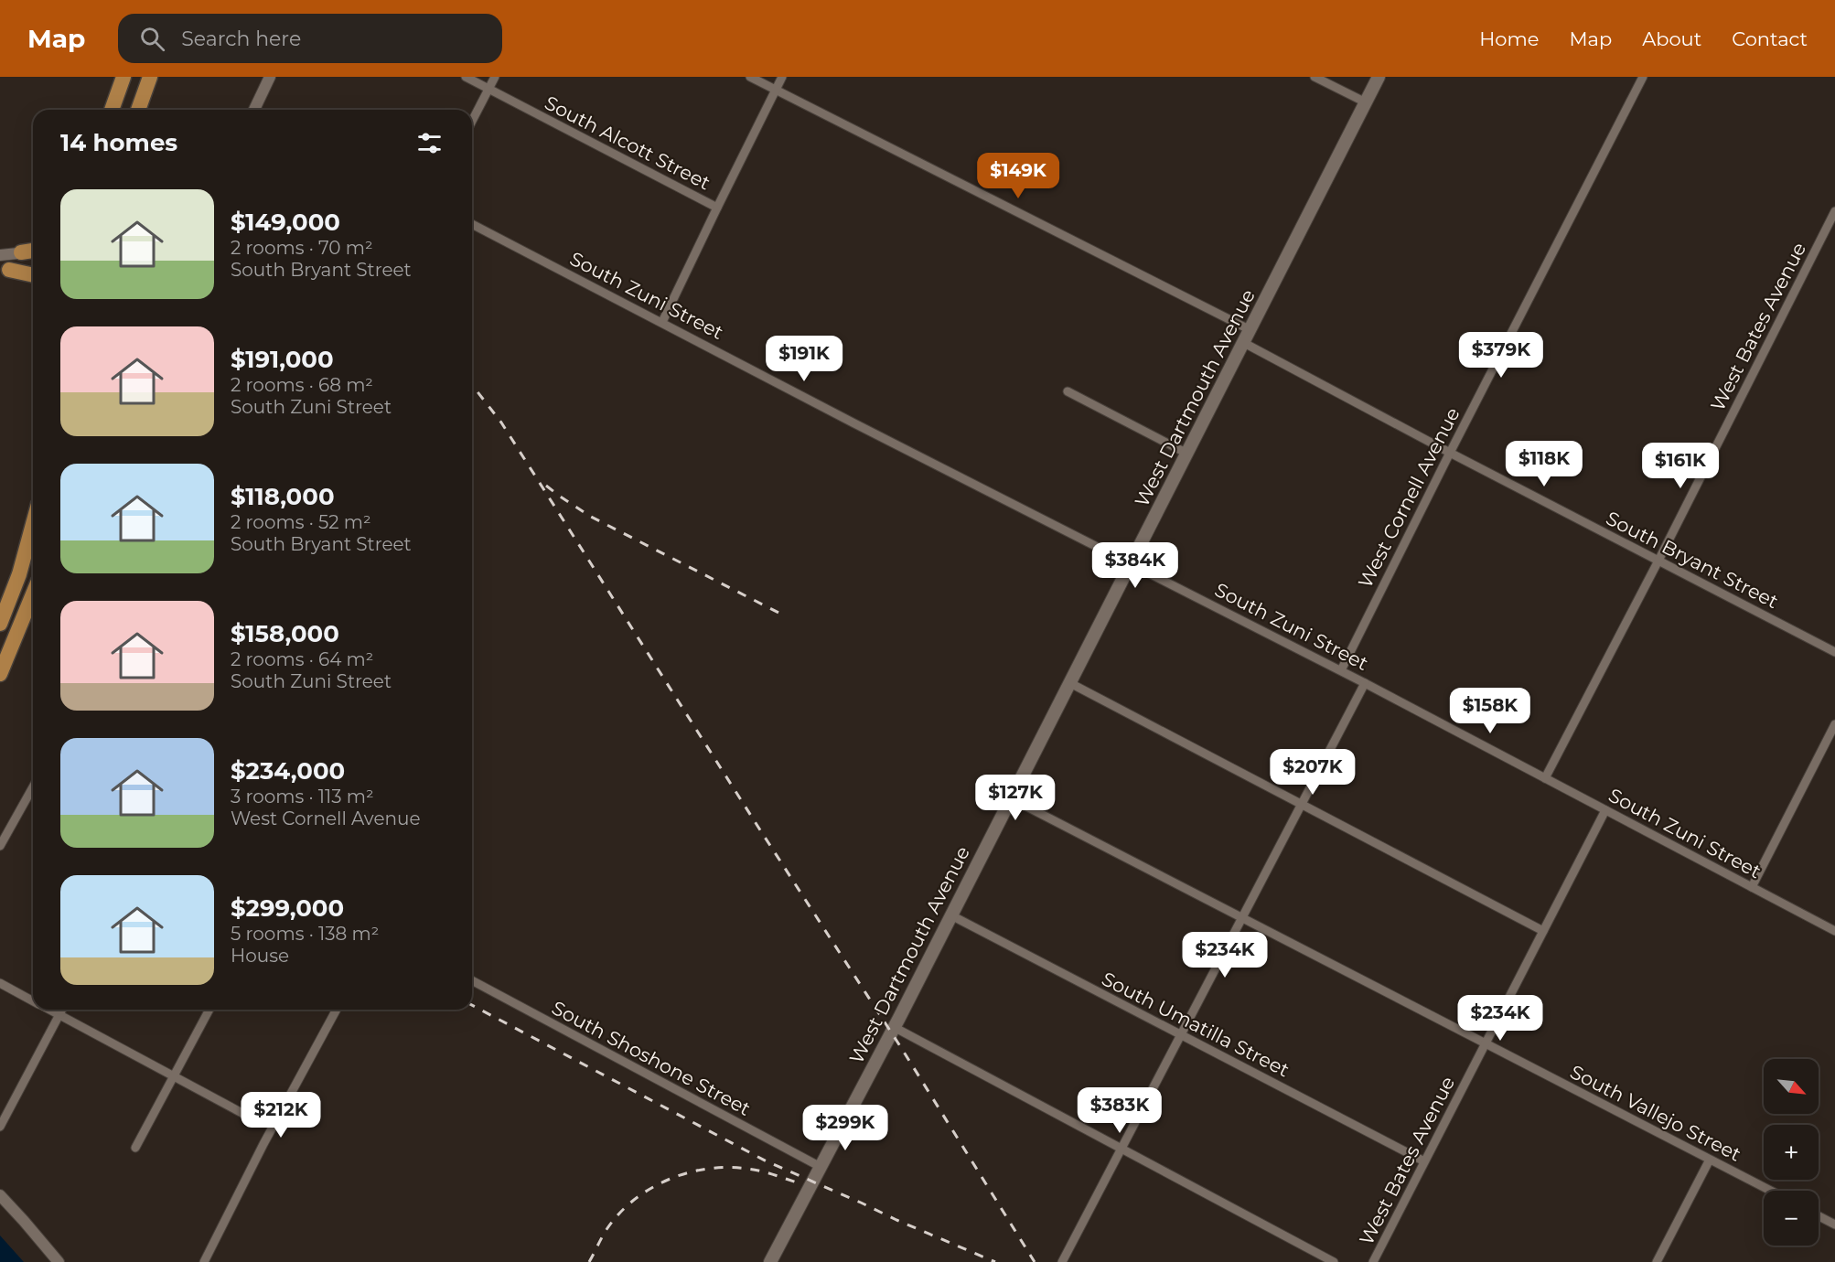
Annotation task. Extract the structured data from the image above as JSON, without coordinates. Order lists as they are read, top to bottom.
{
  "streets": {
    "main road": ["West Dartmouth Avenue"],
    "street": [
      "South Alcott Street",
      "South Zuni Street",
      "West Bates Avenue",
      "West Cornell Avenue",
      "South Bryant Street",
      "South Umatilla Street",
      "South Shoshone Street",
      "South Vallejo Street"
    ]
  },
  "crossings": [
    ["South Zuni Street", "West Bates Avenue"],
    ["South Zuni Street", "West Dartmouth Avenue"],
    ["South Zuni Street", "West Cornell Avenue"],
    ["West Bates Avenue", "South Bryant Street"],
    ["West Bates Avenue", "South Umatilla Street"],
    ["West Bates Avenue", "South Vallejo Street"],
    ["West Dartmouth Avenue", "South Bryant Street"],
    ["West Dartmouth Avenue", "South Umatilla Street"],
    ["West Dartmouth Avenue", "South Shoshone Street"],
    ["West Dartmouth Avenue", "South Vallejo Street"],
    ["West Cornell Avenue", "South Bryant Street"]
  ],
  "north": "bottom right",
  "page": {
    "header": "Map",
    "search": "Search here",
    "nav": [
      "Home",
      "Map",
      "About",
      "Contact"
    ],
    "heading": "14 homes",
    "price": [
      "$149K",
      "$379K",
      "$191K",
      "$118K",
      "$161K",
      "$384K",
      "$158K",
      "$207K",
      "$127K",
      "$234K",
      "$234K",
      "$383K",
      "$212K",
      "$299K"
    ],
    "list": [
      {
        "name": "$149,000",
        "note": "2 rooms · 70 m² · South Bryant Street"
      },
      {
        "name": "$191,000",
        "note": "2 rooms · 68 m² · South Zuni Street"
      },
      {
        "name": "$118,000",
        "note": "2 rooms · 52 m² · South Bryant Street"
      },
      {
        "name": "$158,000",
        "note": "2 rooms · 64 m² · South Zuni Street"
      },
      {
        "name": "$234,000",
        "note": "3 rooms · 113 m² · West Cornell Avenue"
      },
      {
        "name": "$299,000",
        "note": "5 rooms · 138 m² · House"
      }
    ],
    "map_buttons": ["+", "−"]
  }
}
